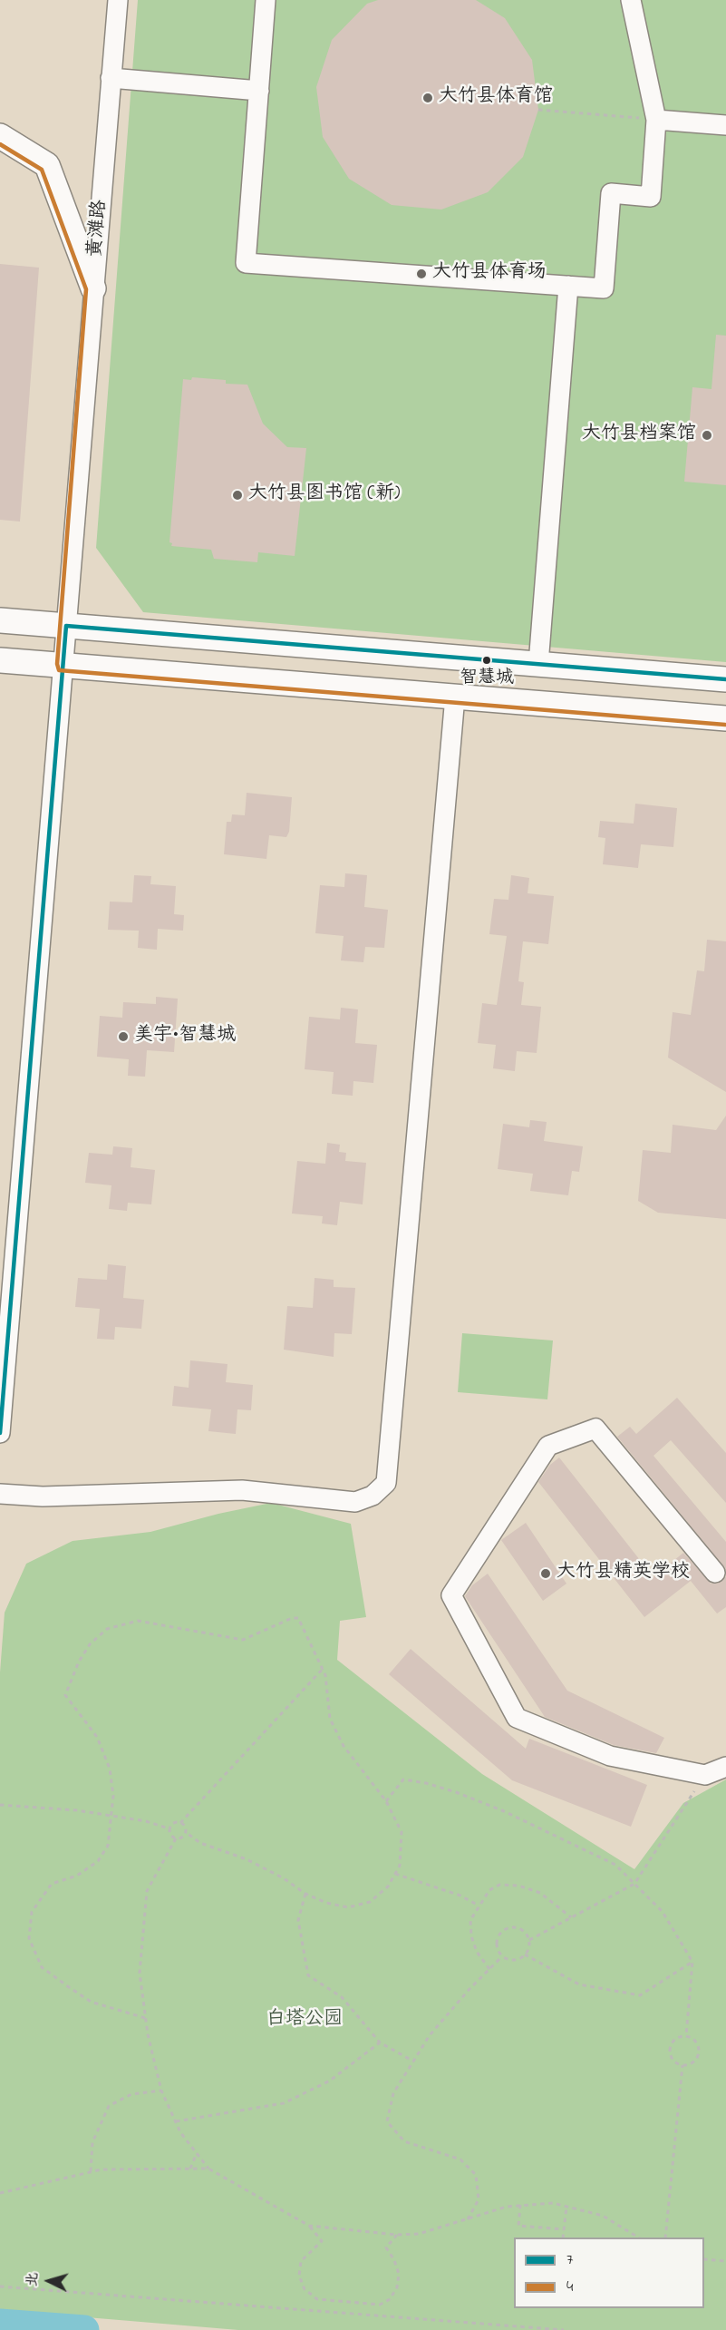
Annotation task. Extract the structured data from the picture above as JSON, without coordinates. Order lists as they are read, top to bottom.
{
  "streets": {
    "street": ["黄滩路"]
  },
  "parks": ["白塔公园"],
  "places": [
    "大竹县体育馆",
    "大竹县体育场",
    "大竹县档案馆",
    "大竹县图书馆 (新)",
    "智慧城",
    "美宇•智慧城",
    "大竹县精英学校"
  ],
  "lines": ["transit line 4", "transit line 7"],
  "legend": ["7", "4"],
  "north": "left"
}
